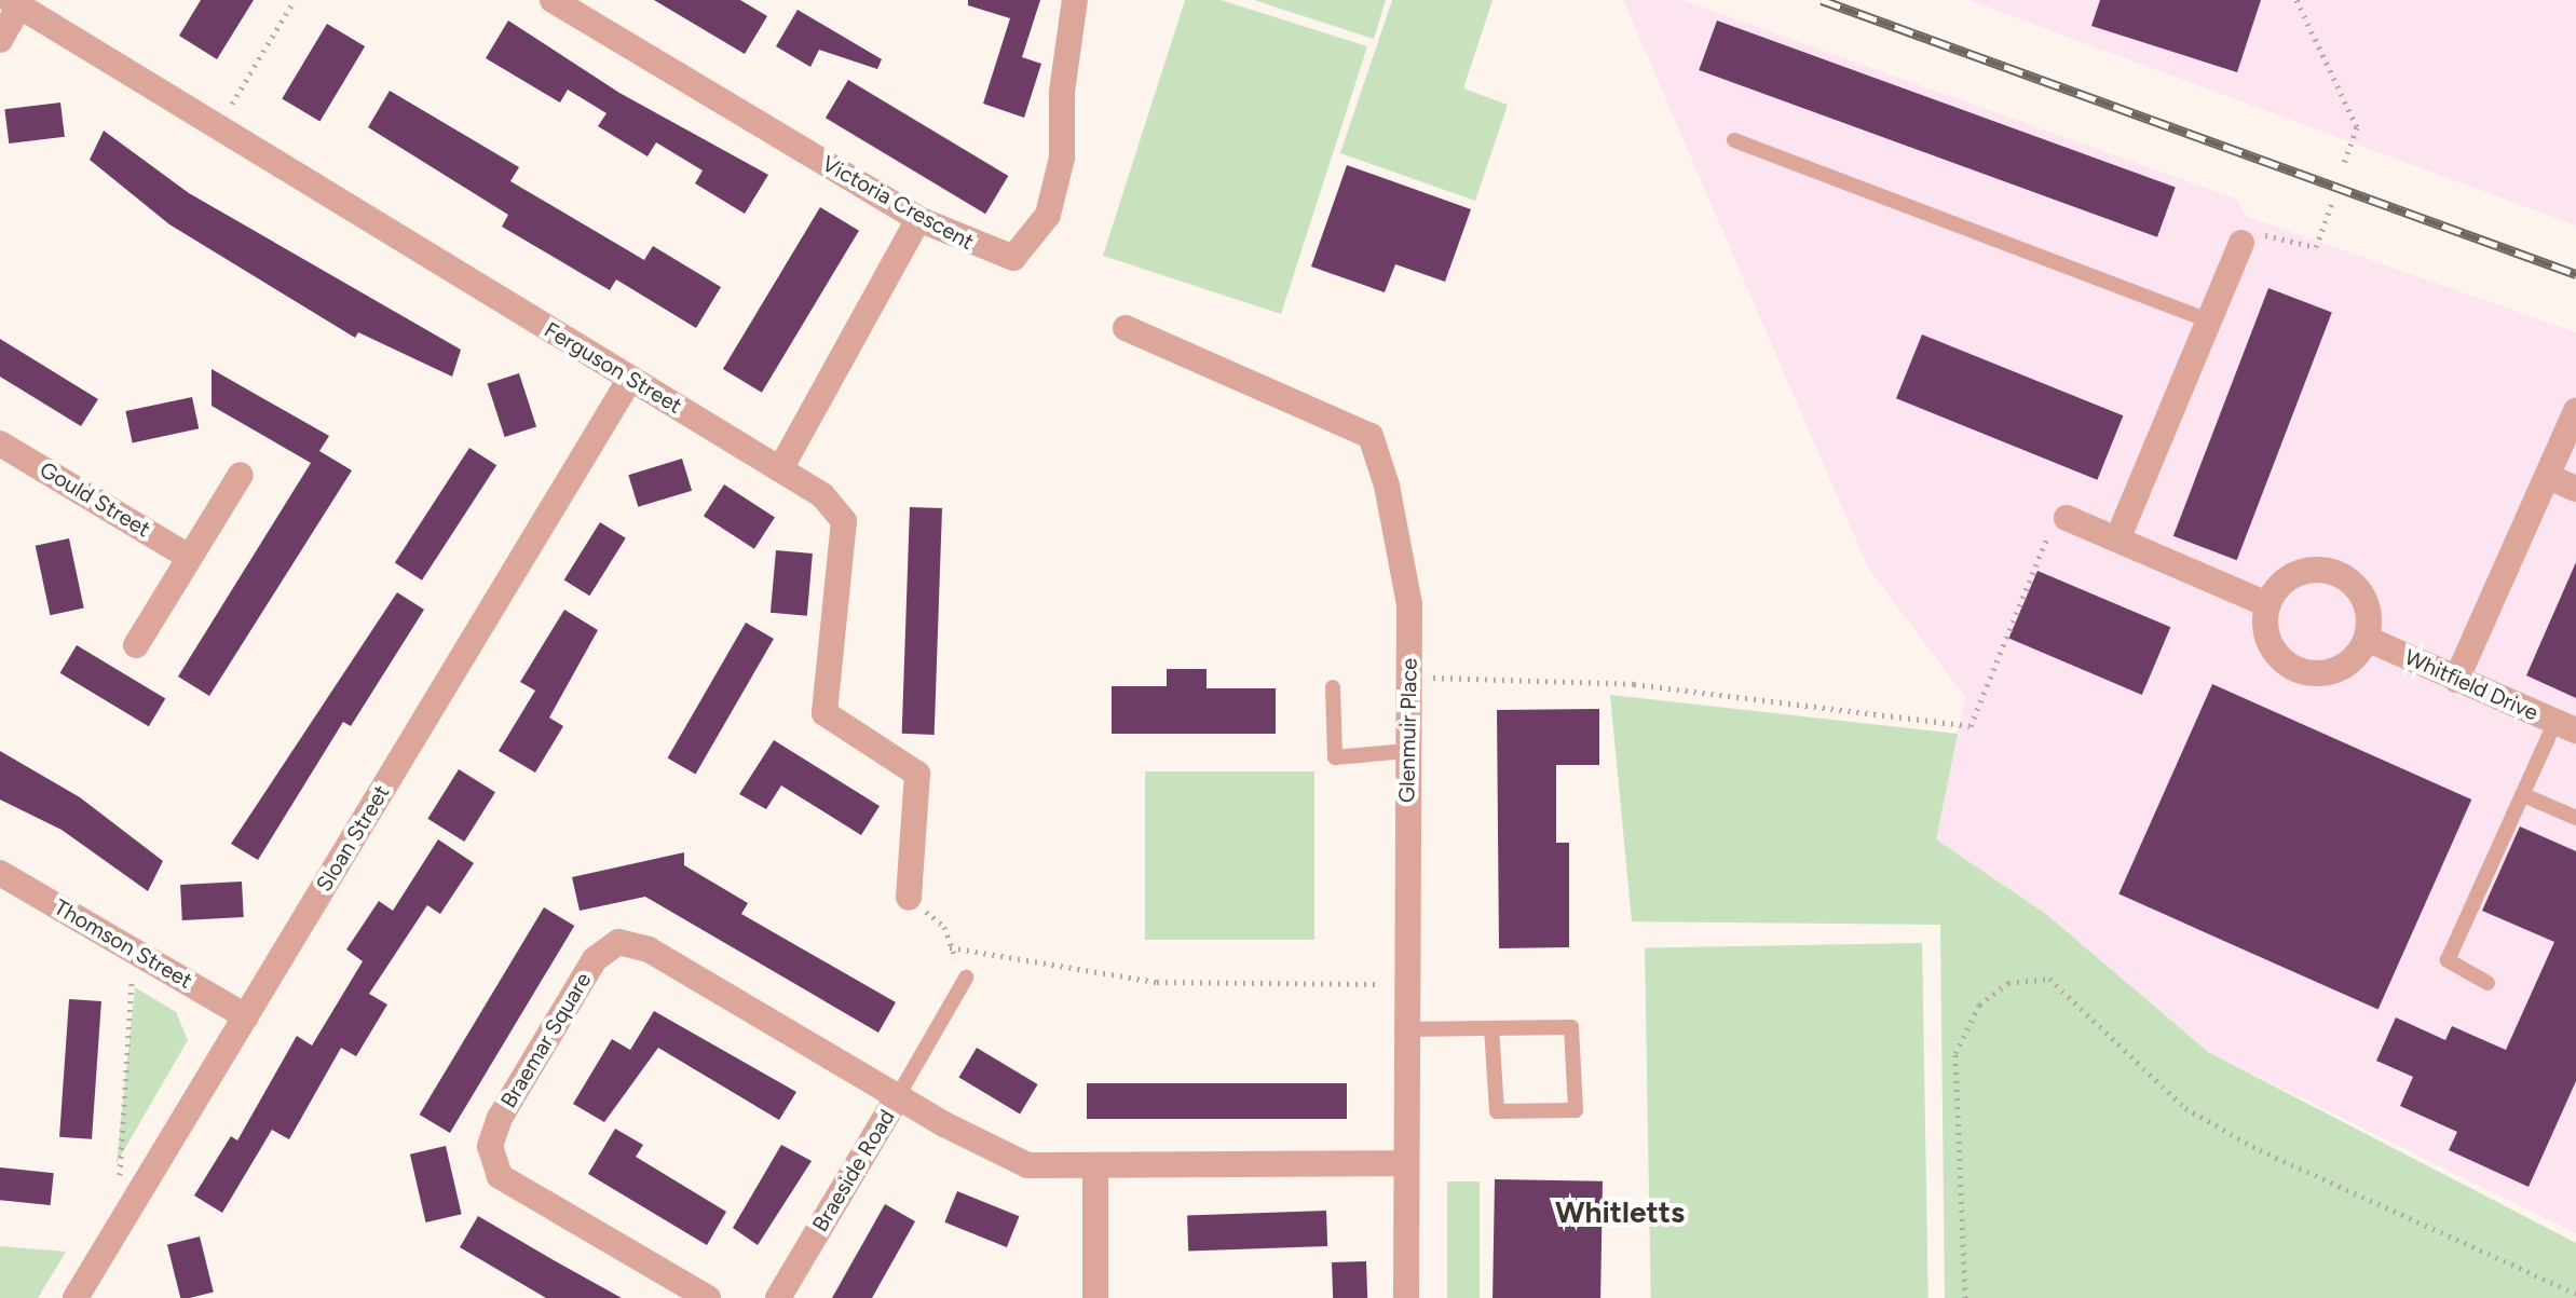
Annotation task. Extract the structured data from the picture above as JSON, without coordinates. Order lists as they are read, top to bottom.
{
  "streets": {
    "street": [
      "Victoria Crescent",
      "Ferguson Street",
      "Gould Street",
      "Whitfield Drive",
      "Glenmuir Place",
      "Sloan Street",
      "Thomson Street",
      "Braemar Square",
      "Braeside Road"
    ]
  },
  "crossings": [
    ["Ferguson Street", "Sloan Street"],
    ["Glenmuir Place", "Braeside Road"],
    ["Sloan Street", "Thomson Street"],
    ["Braemar Square", "Braeside Road"]
  ],
  "districts": ["Whitletts"]
}
